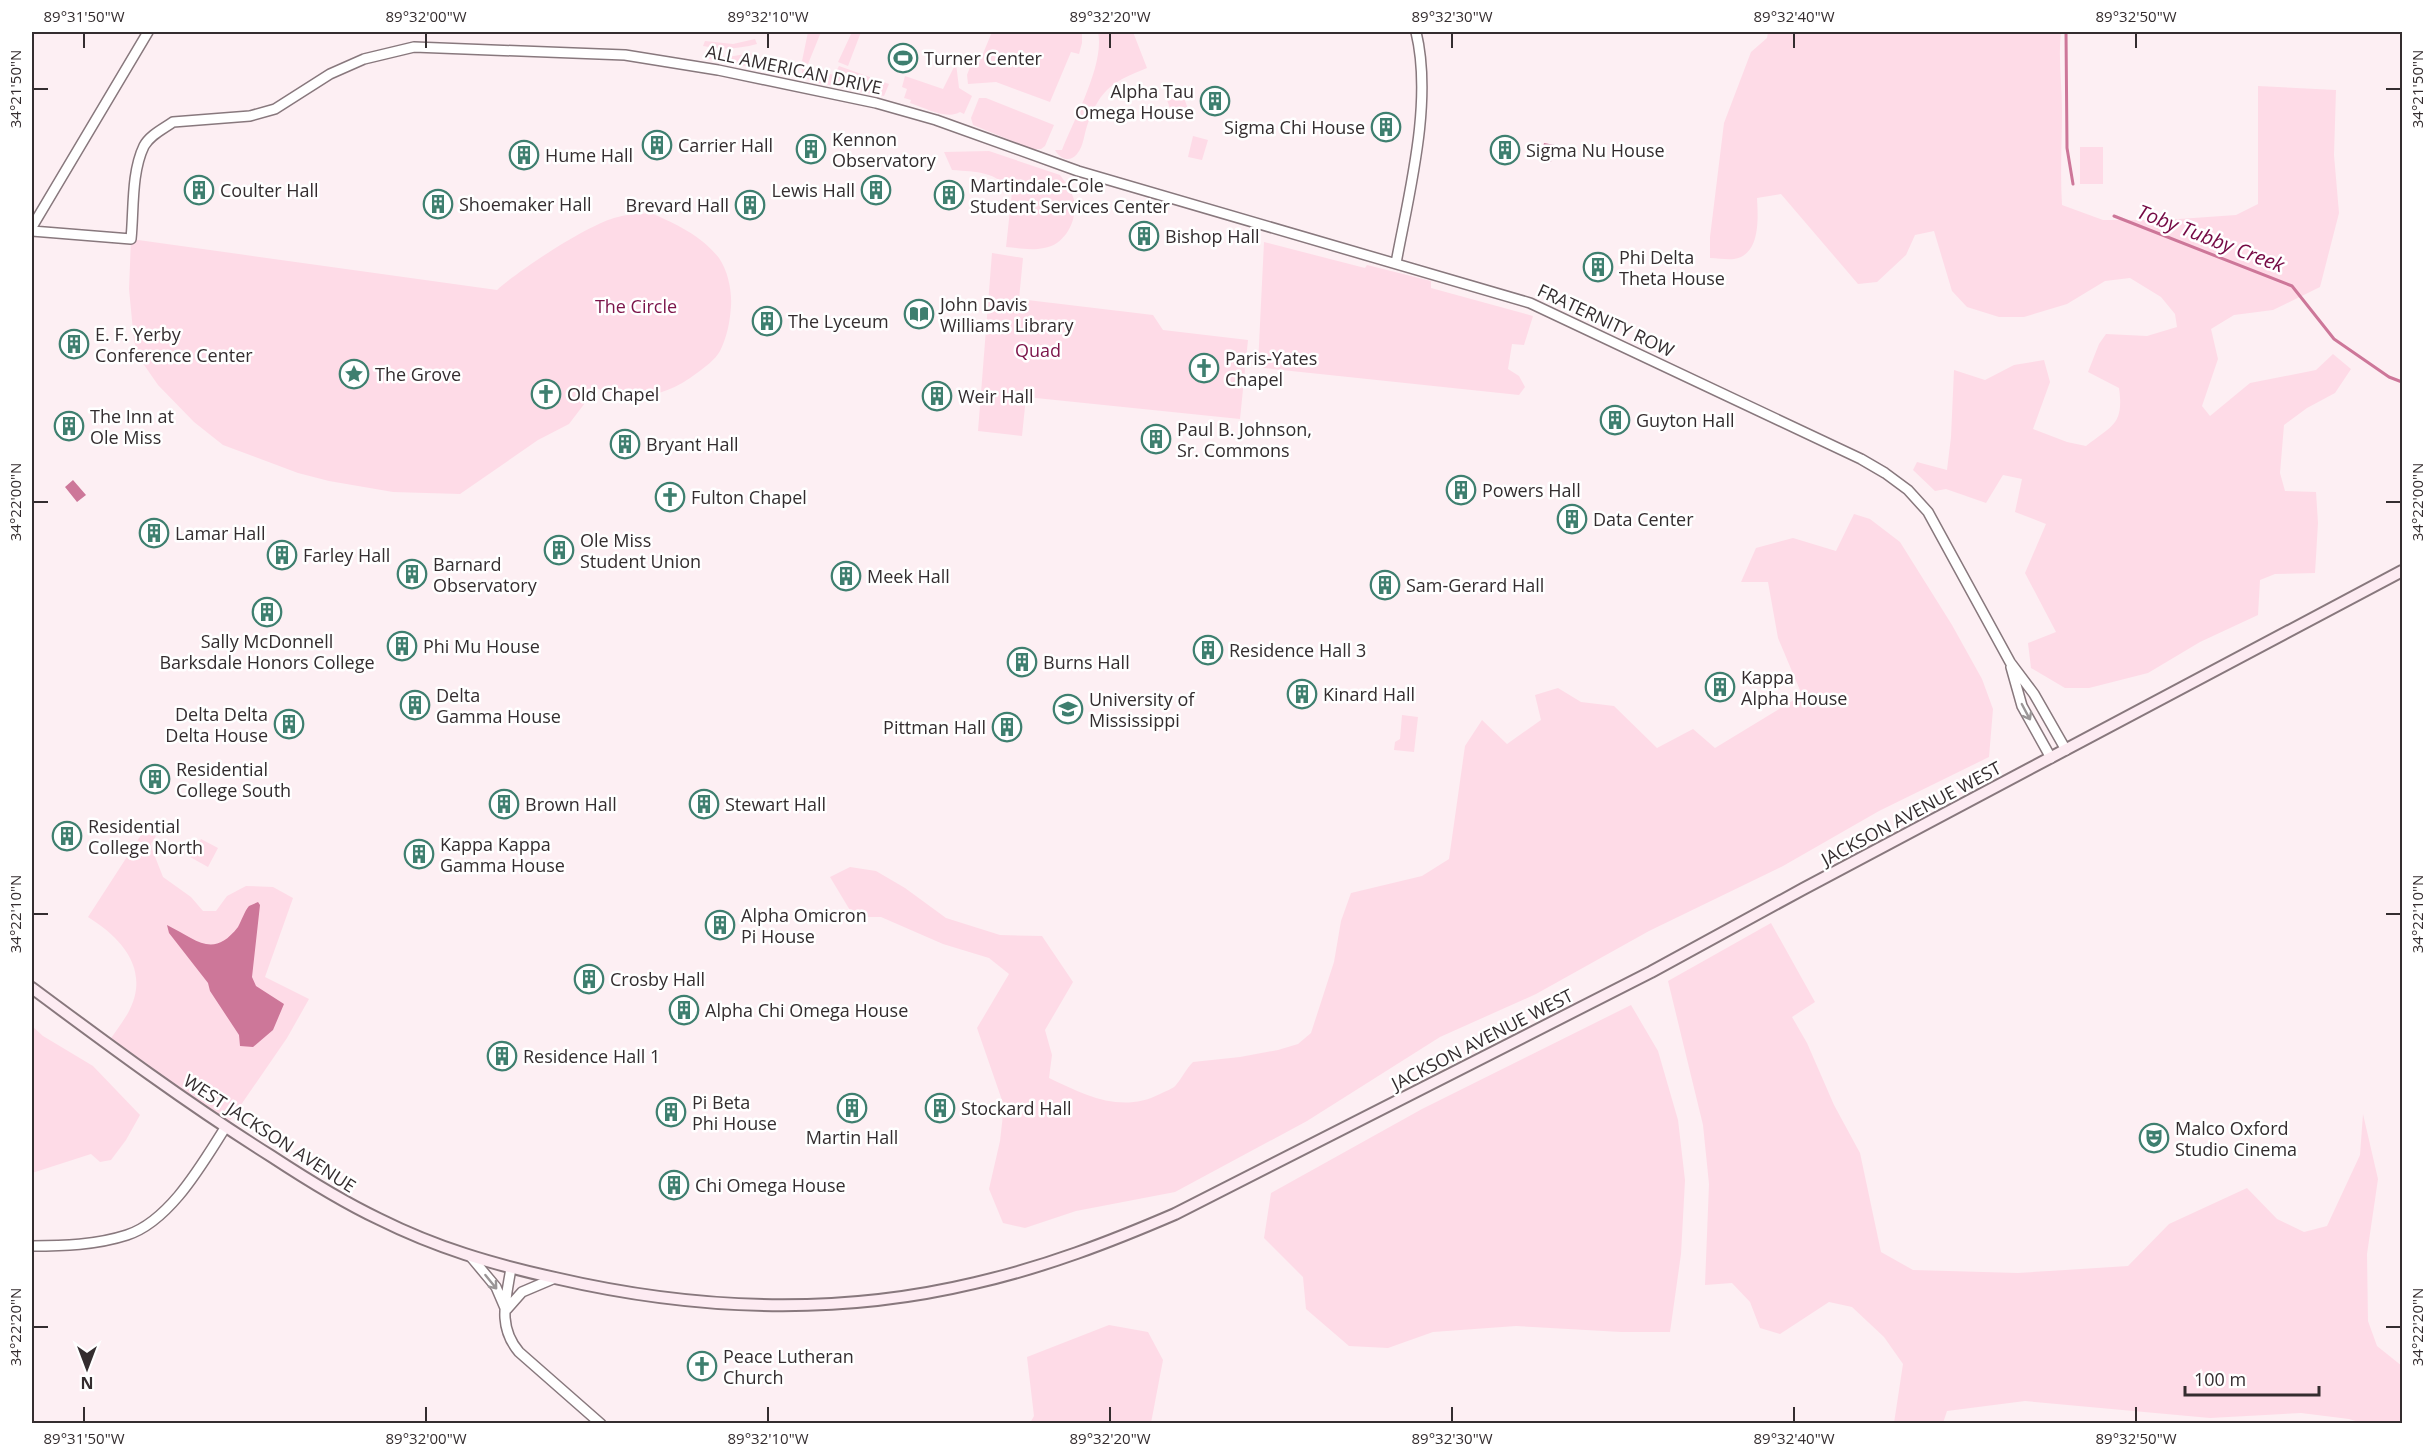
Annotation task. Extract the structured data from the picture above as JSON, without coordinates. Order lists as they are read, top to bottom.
{
  "streets": {
    "main road": ["JACKSON AVENUE WEST", "WEST JACKSON AVENUE"],
    "street": ["ALL AMERICAN DRIVE", "FRATERNITY ROW"]
  },
  "crossings": [
    ["ALL AMERICAN DRIVE", "FRATERNITY ROW"],
    ["FRATERNITY ROW", "JACKSON AVENUE WEST"],
    ["JACKSON AVENUE WEST", "WEST JACKSON AVENUE"]
  ],
  "water": ["Toby Tubby Creek"],
  "parks": ["The Circle", "Quad"],
  "places": {
    "sports": ["Turner Center"],
    "building": [
      "Alpha Tau Omega House",
      "Sigma Chi House",
      "Carrier Hall",
      "Kennon Observatory",
      "Sigma Nu House",
      "Hume Hall",
      "Coulter Hall",
      "Lewis Hall",
      "Martindale-Cole Student Services Center",
      "Shoemaker Hall",
      "Brevard Hall",
      "Bishop Hall",
      "Phi Delta Theta House",
      "The Lyceum",
      "E. F. Yerby Conference Center",
      "Weir Hall",
      "Guyton Hall",
      "The Inn at Ole Miss",
      "Paul B. Johnson, Sr. Commons",
      "Bryant Hall",
      "Powers Hall",
      "Data Center",
      "Lamar Hall",
      "Ole Miss Student Union",
      "Farley Hall",
      "Barnard Observatory",
      "Meek Hall",
      "Sam-Gerard Hall",
      "Sally McDonnell Barksdale Honors College",
      "Phi Mu House",
      "Residence Hall 3",
      "Burns Hall",
      "Kappa Alpha House",
      "Kinard Hall",
      "Delta Gamma House",
      "Delta Delta Delta House",
      "Pittman Hall",
      "Residential College South",
      "Brown Hall",
      "Stewart Hall",
      "Residential College North",
      "Kappa Kappa Gamma House",
      "Alpha Omicron Pi House",
      "Crosby Hall",
      "Alpha Chi Omega House",
      "Residence Hall 1",
      "Martin Hall",
      "Stockard Hall",
      "Pi Beta Phi House",
      "Chi Omega House"
    ],
    "library": ["John Davis Williams Library"],
    "church": [
      "Paris-Yates Chapel",
      "Old Chapel",
      "Fulton Chapel",
      "Peace Lutheran Church"
    ],
    "place": ["The Grove"],
    "school or university": ["University of Mississippi"],
    "theatre": ["Malco Oxford Studio Cinema"]
  },
  "scale_bar": "100 m",
  "north": "bottom",
  "coordinates": [
    "89°31'50\"W",
    "89°32'00\"W",
    "89°32'10\"W",
    "89°32'20\"W",
    "89°32'30\"W",
    "89°32'40\"W",
    "89°32'50\"W",
    "34°21'50\"N",
    "34°22'00\"N",
    "34°22'10\"N",
    "34°22'20\"N"
  ]
}
